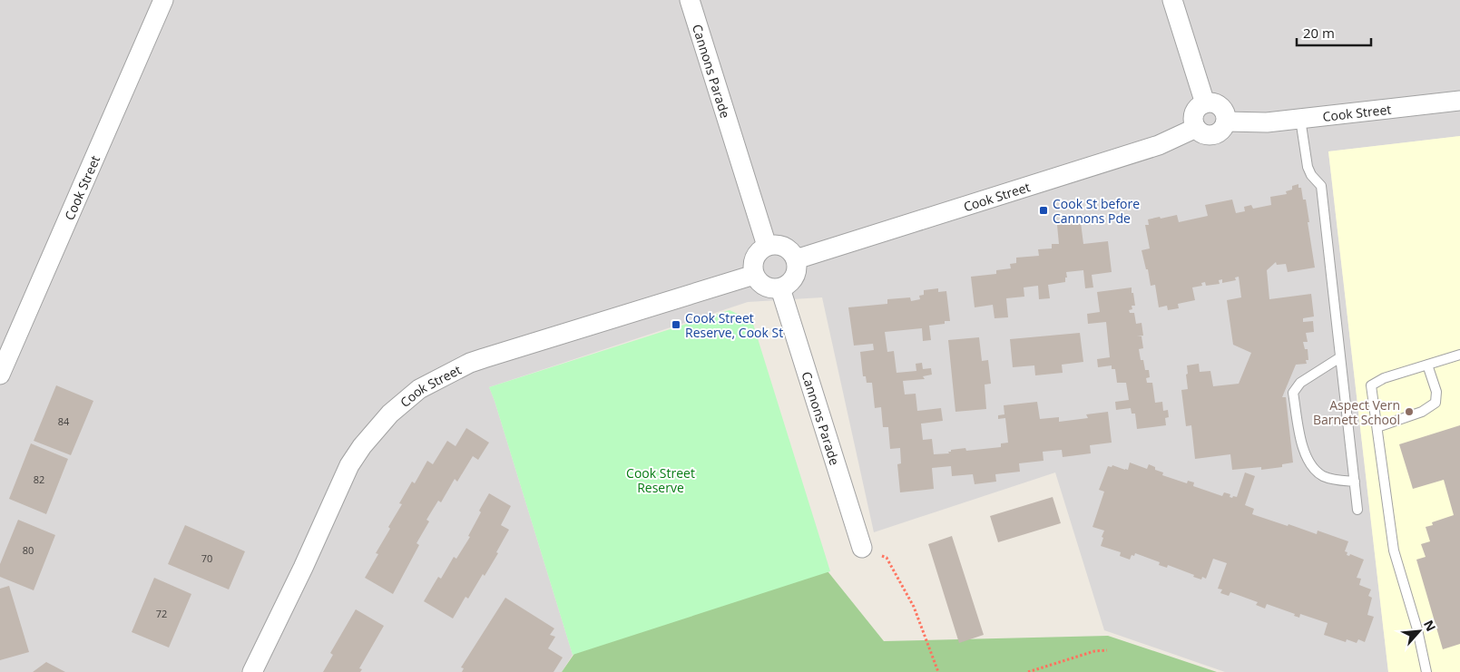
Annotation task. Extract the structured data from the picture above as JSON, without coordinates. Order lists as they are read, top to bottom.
{
  "streets": {
    "street": ["Cannons Parade", "Cook Street"]
  },
  "crossings": [
    ["Cannons Parade", "Cook Street"]
  ],
  "parks": ["Cook Street Reserve"],
  "places": {
    "transit": ["Cook St before Cannons Pde", "Cook Street Reserve, Cook St"],
    "other": ["Aspect Vern Barnett School"]
  },
  "house_numbers": [
    "84",
    "82",
    "80",
    "70",
    "72"
  ],
  "scale_bar": "20 m",
  "north": "top right"
}
